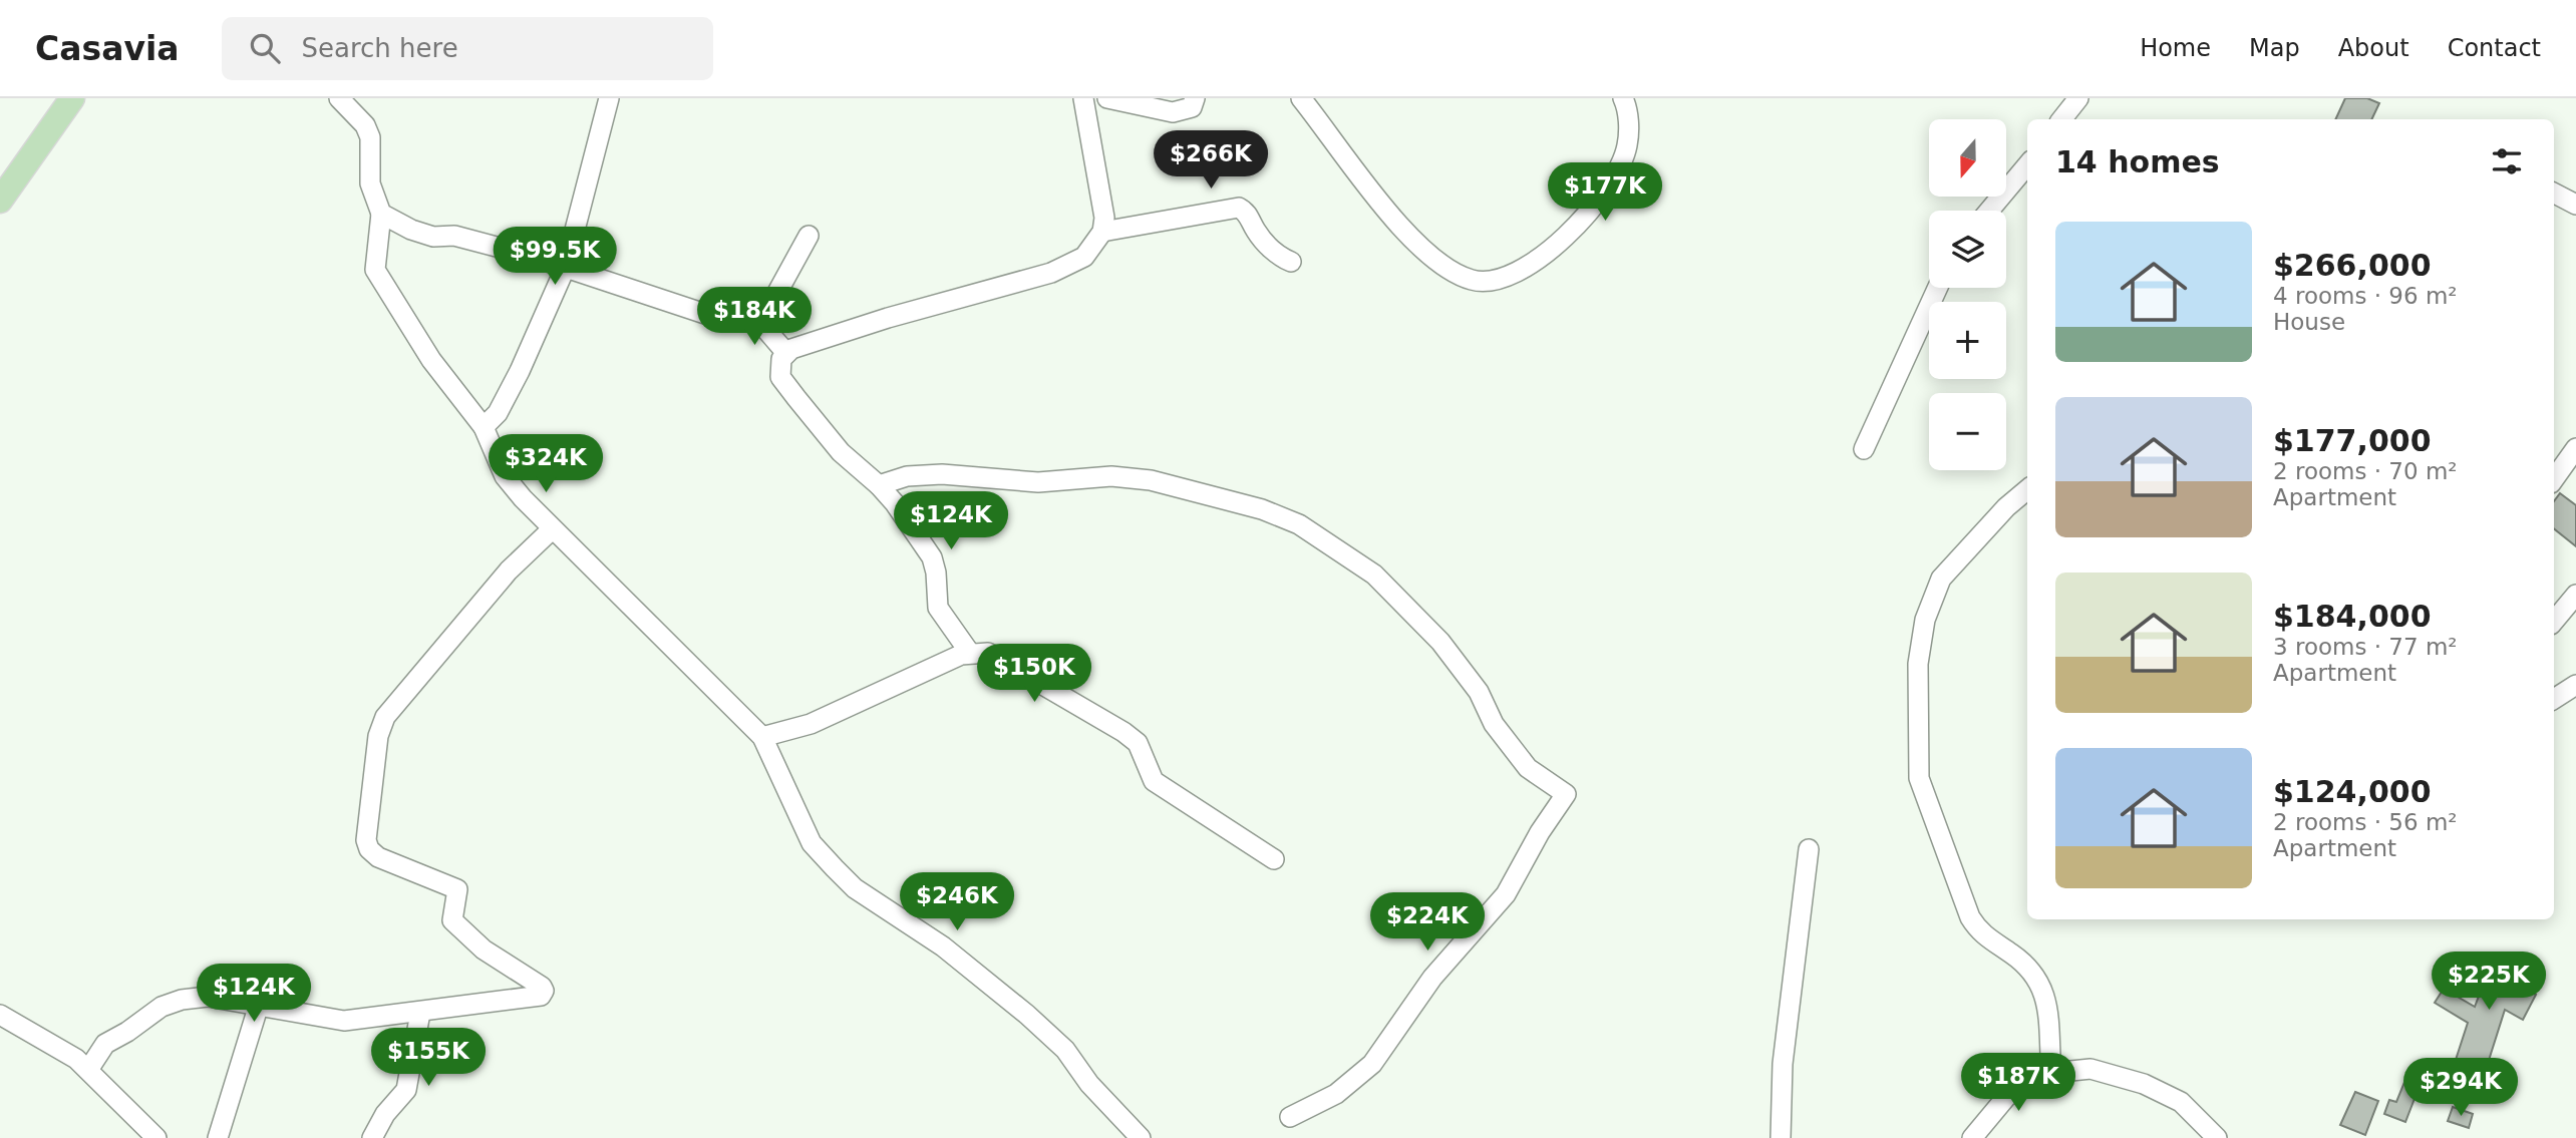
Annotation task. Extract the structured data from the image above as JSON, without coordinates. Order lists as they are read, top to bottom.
{
  "north": "bottom",
  "page": {
    "header": "Casavia",
    "search": "Search here",
    "nav": [
      "Home",
      "Map",
      "About",
      "Contact"
    ],
    "map_buttons": ["+", "−"],
    "heading": "14 homes",
    "price": [
      "$266K",
      "$177K",
      "$99.5K",
      "$184K",
      "$324K",
      "$124K",
      "$150K",
      "$246K",
      "$224K",
      "$225K",
      "$124K",
      "$155K",
      "$187K",
      "$294K"
    ],
    "list": [
      {
        "name": "$266,000",
        "note": "4 rooms · 96 m² · House"
      },
      {
        "name": "$177,000",
        "note": "2 rooms · 70 m² · Apartment"
      },
      {
        "name": "$184,000",
        "note": "3 rooms · 77 m² · Apartment"
      },
      {
        "name": "$124,000",
        "note": "2 rooms · 56 m² · Apartment"
      }
    ]
  }
}
